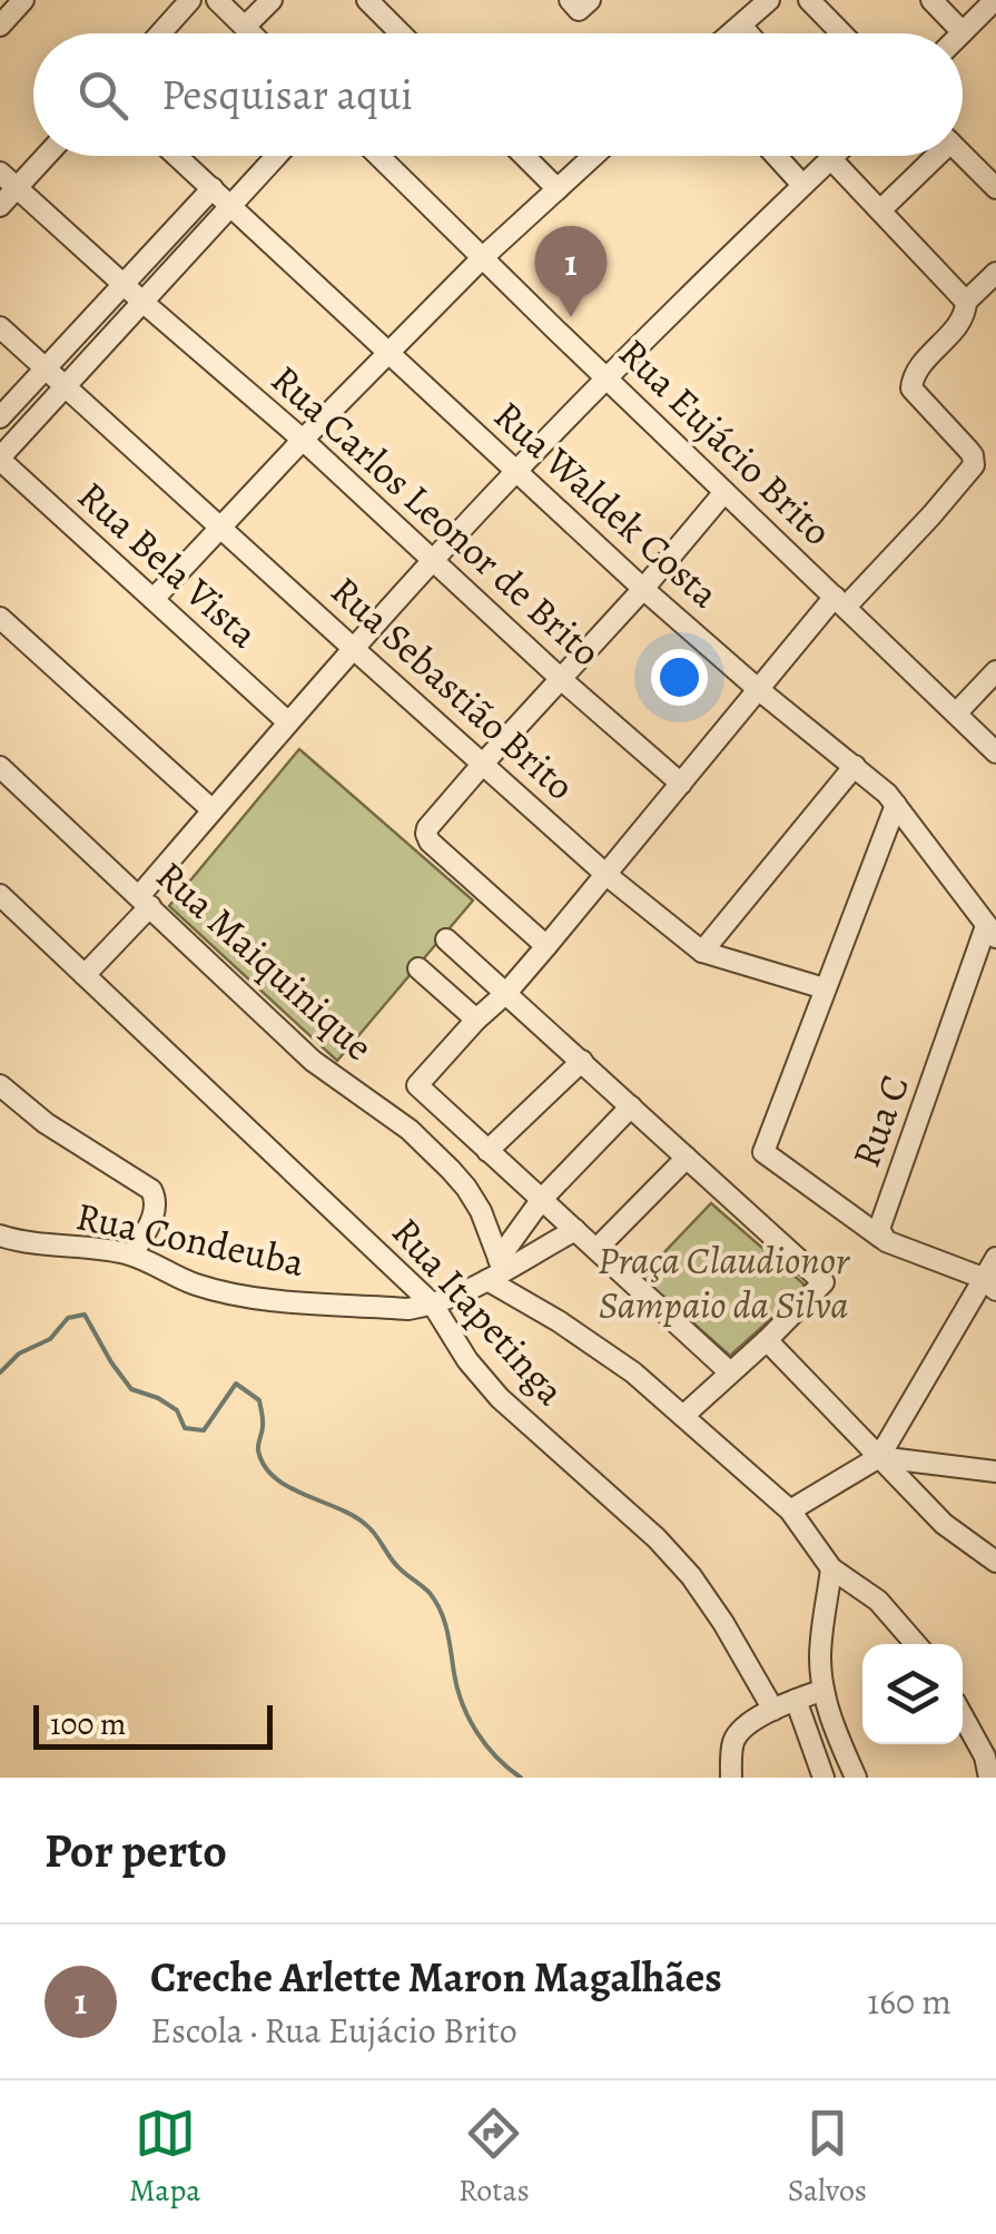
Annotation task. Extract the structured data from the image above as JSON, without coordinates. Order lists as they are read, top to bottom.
{
  "streets": {
    "street": [
      "Rua Eujácio Brito",
      "Rua Waldek Costa",
      "Rua Carlos Leonor de Brito",
      "Rua Bela Vista",
      "Rua Sebastião Brito",
      "Rua Maiquinique",
      "Rua C",
      "Rua Condeuba",
      "Rua Itapetinga"
    ]
  },
  "crossings": [
    ["Rua Waldek Costa", "Rua C"],
    ["Rua Condeuba", "Rua Itapetinga"]
  ],
  "parks": ["Praça Claudionor Sampaio da Silva"],
  "scale_bar": "100 m",
  "page": {
    "search": "Pesquisar aqui",
    "pins": "1",
    "scale": "100 m",
    "heading": "Por perto",
    "list": [
      {
        "mark": "1",
        "name": "Creche Arlette Maron Magalhães",
        "note": "Escola · Rua Eujácio Brito",
        "value": "160 m"
      }
    ],
    "nav": ["Mapa", "Rotas", "Salvos"]
  }
}
